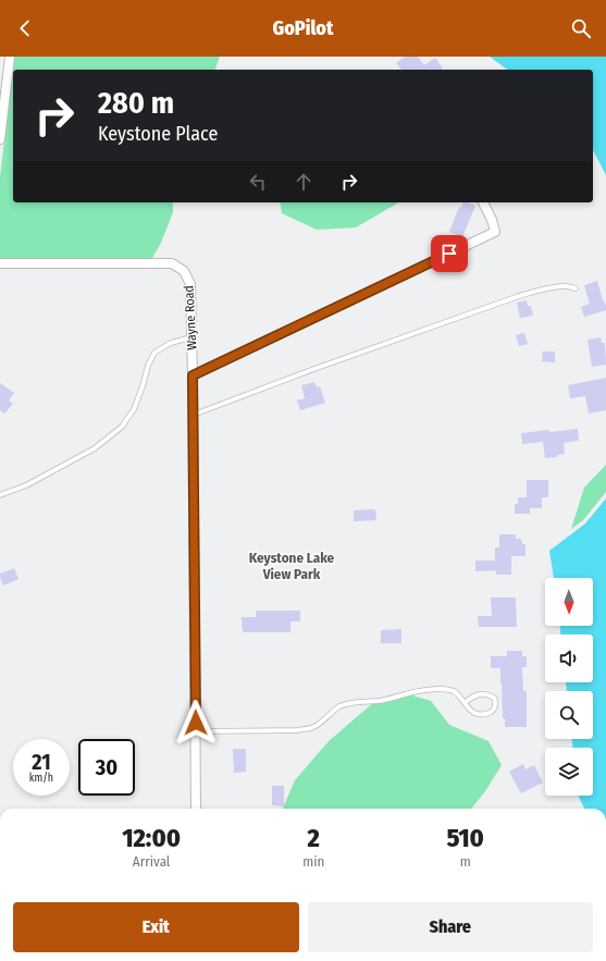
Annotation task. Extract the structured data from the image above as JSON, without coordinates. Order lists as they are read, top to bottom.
{
  "streets": {
    "street": ["Wayne Road"]
  },
  "districts": ["Keystone Lake View Park"],
  "north": "bottom",
  "page": {
    "header": "GoPilot",
    "turn": ["280 m", "Keystone Place"],
    "speed": "21 km/h",
    "limit": "30",
    "eta": [
      "12:00",
      "Arrival",
      "2",
      "min",
      "510",
      "m"
    ],
    "buttons": ["Exit", "Share"]
  }
}
